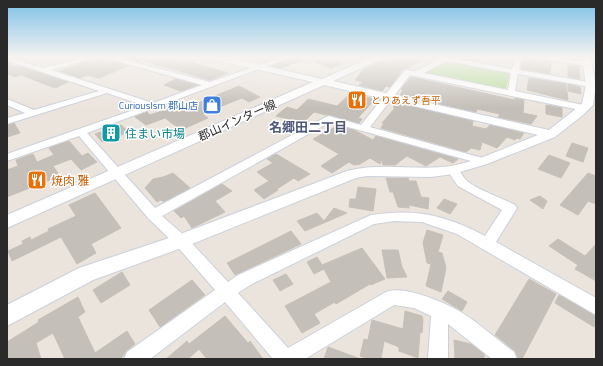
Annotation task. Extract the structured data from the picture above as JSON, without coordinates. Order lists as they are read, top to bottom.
{
  "streets": {
    "street": ["郡山インター線"]
  },
  "districts": ["名郷田二丁目"],
  "places": {
    "restaurant": ["とりあえず吾平", "焼肉 雅"],
    "shop": ["CuriousIsm 郡山店"],
    "building": ["住まい市場"]
  }
}
